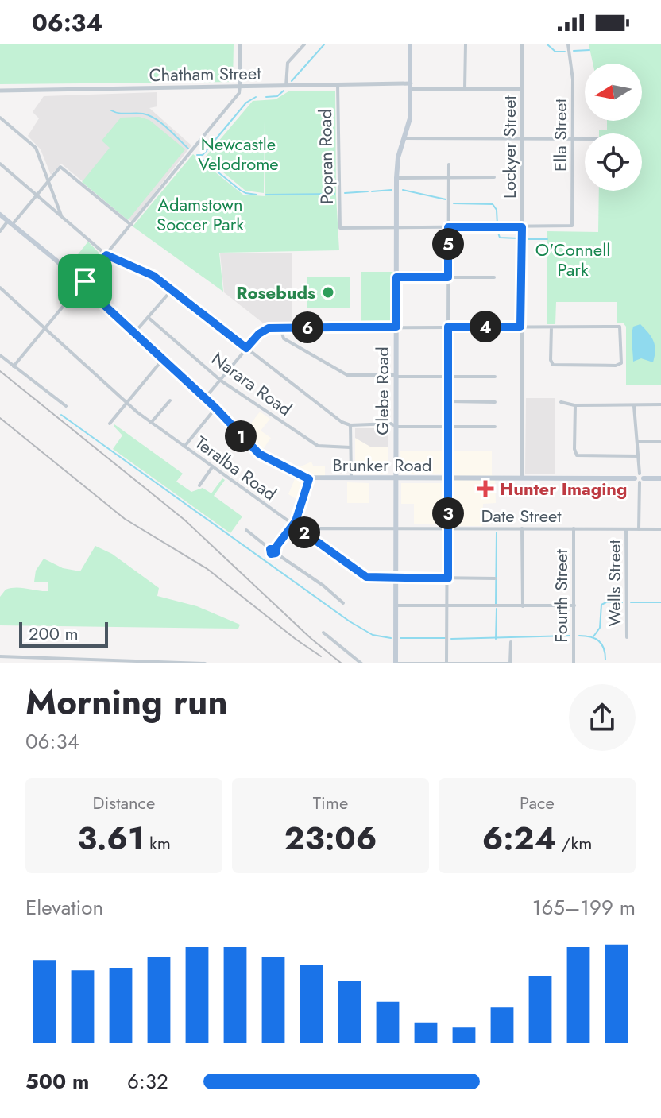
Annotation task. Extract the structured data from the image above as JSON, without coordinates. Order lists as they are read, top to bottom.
{
  "streets": {
    "main road": ["Glebe Road", "Brunker Road"],
    "street": [
      "Chatham Street",
      "Ella Street",
      "Lockyer Street",
      "Popran Road",
      "Narara Road",
      "Teralba Road",
      "Date Street",
      "Wells Street",
      "Fourth Street"
    ]
  },
  "crossings": [
    ["Chatham Street", "Popran Road"],
    ["Chatham Street", "Glebe Road"],
    ["Ella Street", "Lockyer Street"],
    ["Lockyer Street", "Brunker Road"],
    ["Popran Road", "Glebe Road"],
    ["Glebe Road", "Brunker Road"],
    ["Glebe Road", "Teralba Road"],
    ["Glebe Road", "Date Street"],
    ["Teralba Road", "Date Street"],
    ["Date Street", "Wells Street"],
    ["Date Street", "Fourth Street"]
  ],
  "parks": ["Newcastle Velodrome", "Adamstown Soccer Park", "O'Connell Park"],
  "places": {
    "other": ["Rosebuds"],
    "health": ["Hunter Imaging"]
  },
  "scale_bar": "200 m",
  "north": "left",
  "page": {
    "status": "06:34",
    "pins": [
      "5",
      "4",
      "6",
      "1",
      "3",
      "2"
    ],
    "scale": "200 m",
    "heading": ["Morning run", "06:34"],
    "stats": [
      ["Distance", "3.61 km"],
      ["Time", "23:06"],
      ["Pace", "6:24 /km"]
    ],
    "chart": ["Elevation", "165–199 m"],
    "list": [
      {
        "name": "500 m",
        "note": "6:32"
      }
    ]
  }
}
